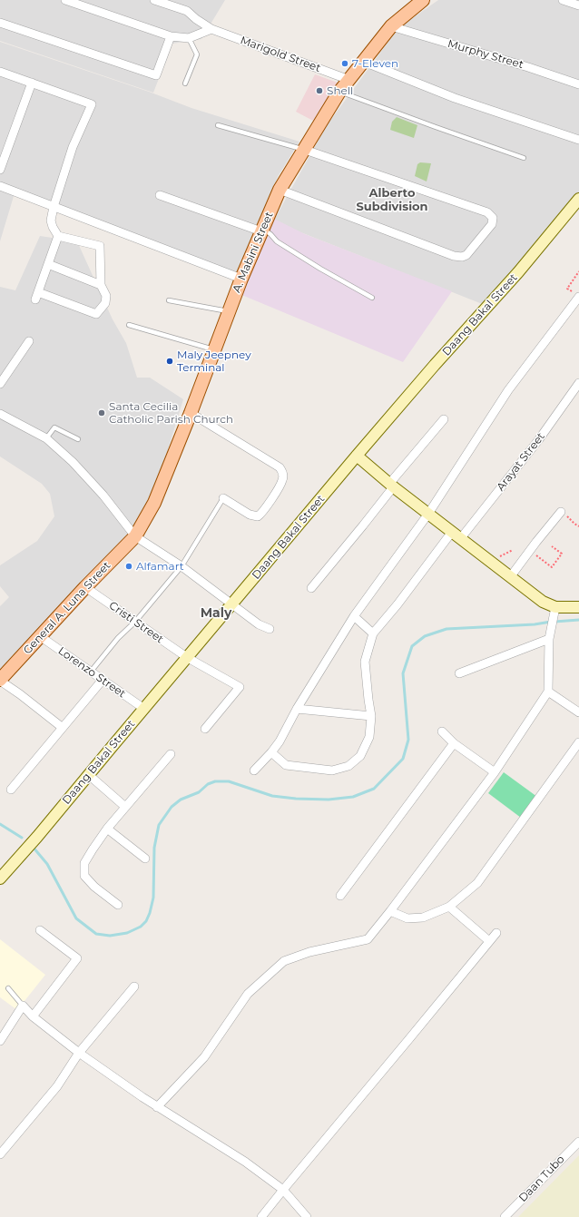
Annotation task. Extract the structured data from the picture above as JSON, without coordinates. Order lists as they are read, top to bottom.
{
  "streets": {
    "main road": ["A. Mabini Street", "General A. Luna Street"],
    "street": [
      "Marigold Street",
      "Murphy Street",
      "Daang Bakal Street",
      "Arayat Street",
      "Cristi Street",
      "Lorenzo Street",
      "Daan Tubo"
    ]
  },
  "crossings": [
    ["Marigold Street", "A. Mabini Street"],
    ["Murphy Street", "A. Mabini Street"],
    ["A. Mabini Street", "General A. Luna Street"],
    ["Daang Bakal Street", "Cristi Street"],
    ["Daang Bakal Street", "Lorenzo Street"],
    ["General A. Luna Street", "Cristi Street"],
    ["General A. Luna Street", "Lorenzo Street"]
  ],
  "districts": ["Alberto Subdivision", "Maly"],
  "places": [
    "7-Eleven",
    "Shell",
    "Maly Jeepney Terminal",
    "Santa Cecilia Catholic Parish Church",
    "Alfamart"
  ]
}
